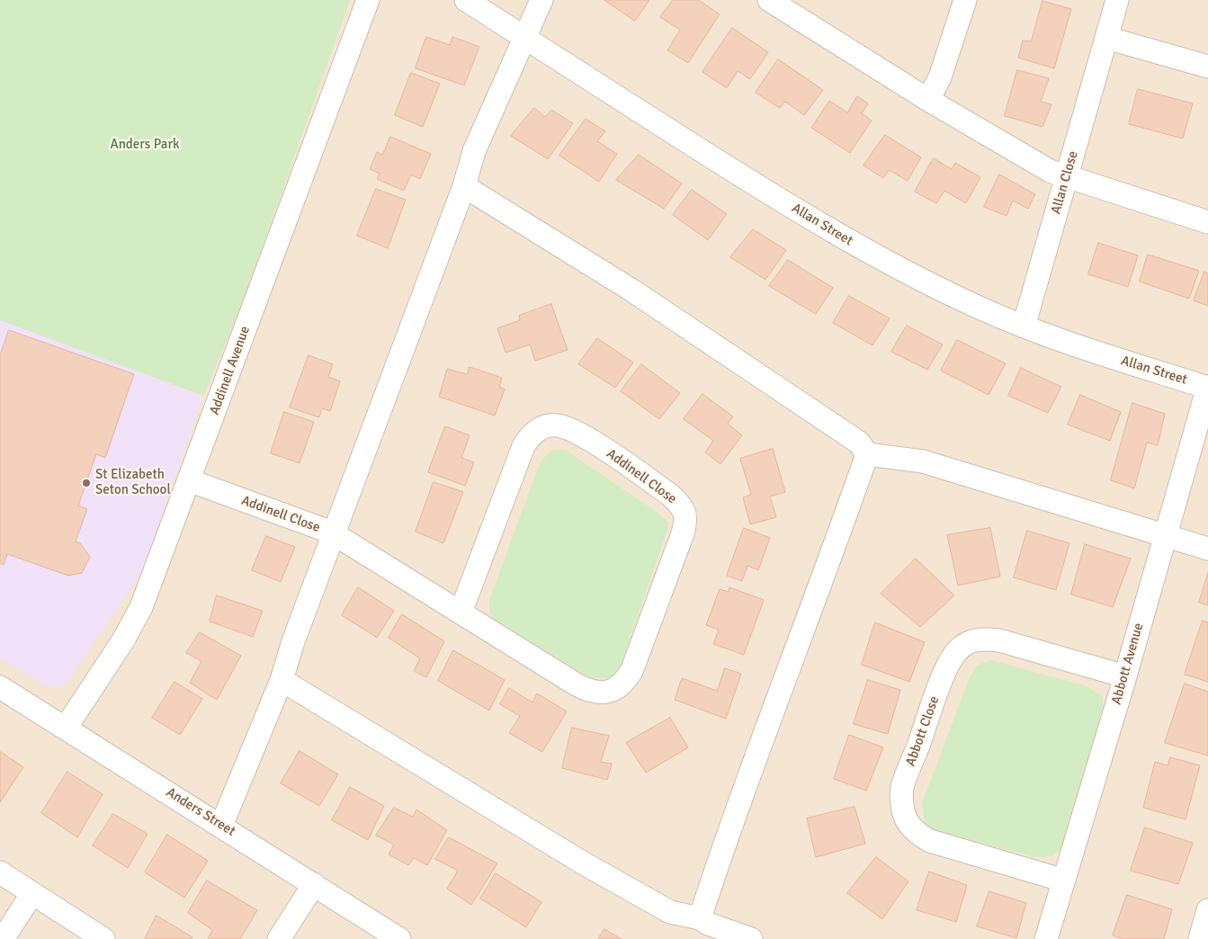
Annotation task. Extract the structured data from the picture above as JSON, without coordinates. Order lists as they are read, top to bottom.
{
  "streets": {
    "street": [
      "Allan Close",
      "Allan Street",
      "Addinell Avenue",
      "Addinell Close",
      "Abbott Avenue",
      "Abbott Close",
      "Anders Street"
    ]
  },
  "crossings": [
    ["Allan Close", "Allan Street"],
    ["Allan Street", "Abbott Avenue"],
    ["Addinell Avenue", "Addinell Close"],
    ["Addinell Avenue", "Anders Street"],
    ["Abbott Avenue", "Abbott Close"]
  ],
  "parks": ["Anders Park"],
  "places": ["St Elizabeth Seton School"]
}
